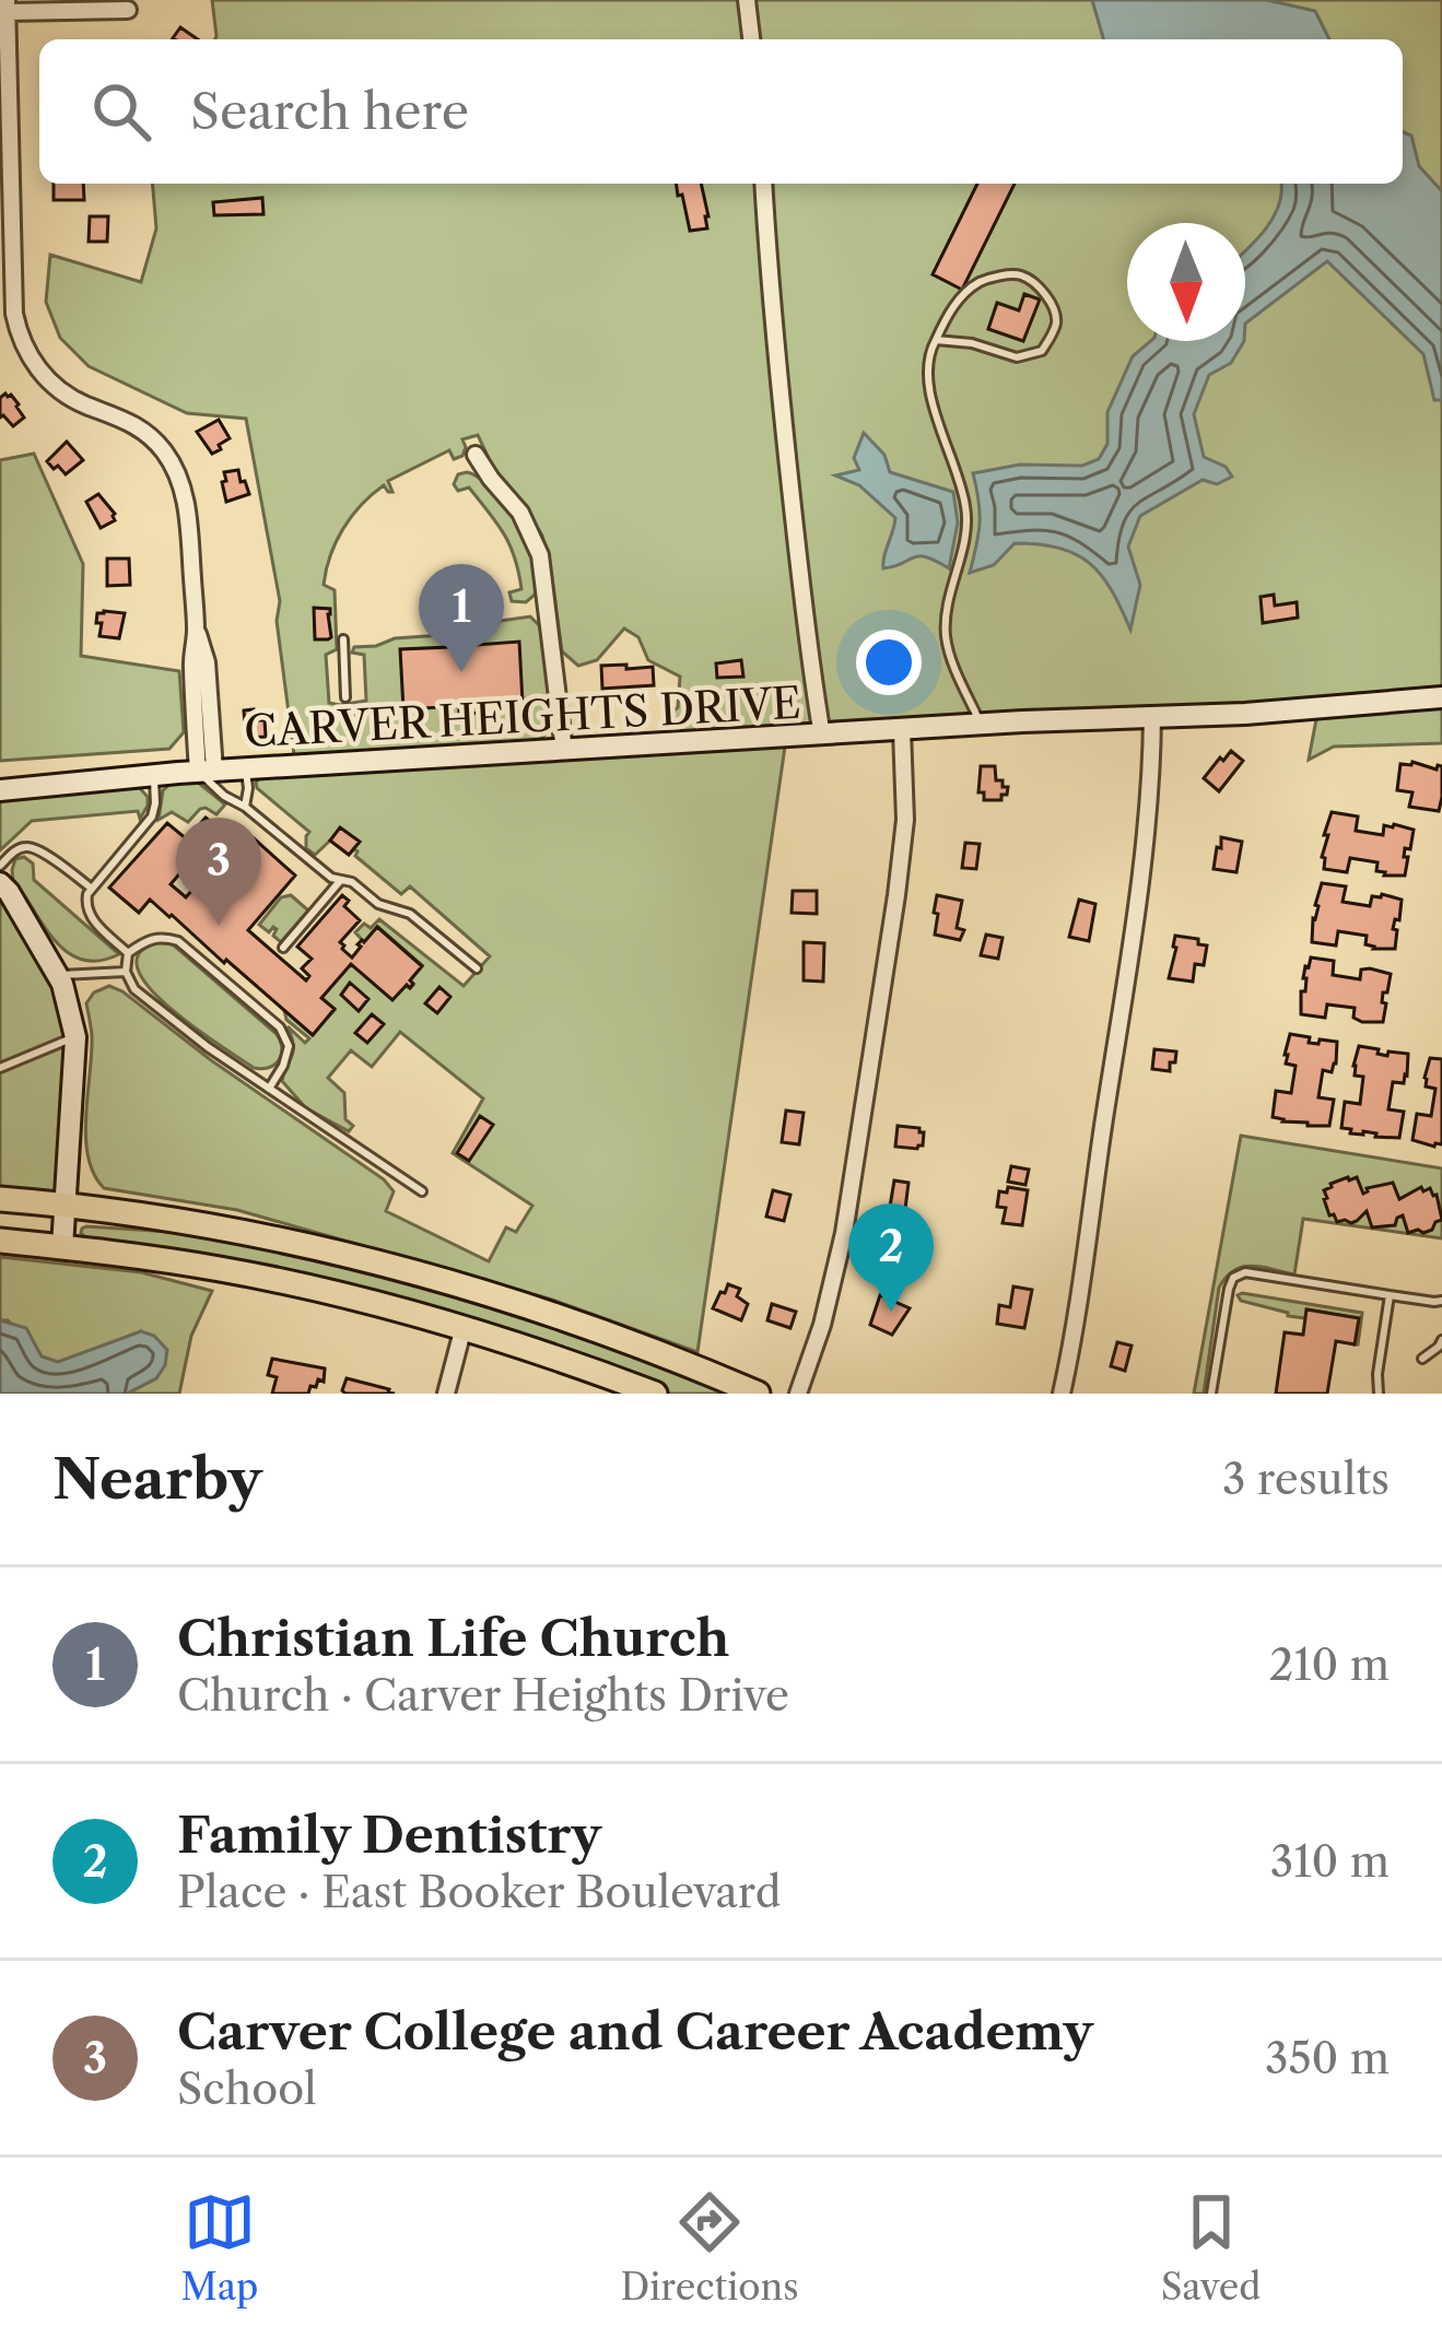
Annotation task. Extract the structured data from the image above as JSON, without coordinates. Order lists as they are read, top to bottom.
{
  "streets": {
    "street": ["CARVER HEIGHTS DRIVE"]
  },
  "north": "bottom",
  "page": {
    "search": "Search here",
    "pins": ["1", "3", "2"],
    "heading": ["Nearby", "3 results"],
    "list": [
      {
        "mark": "1",
        "name": "Christian Life Church",
        "note": "Church · Carver Heights Drive",
        "value": "210 m"
      },
      {
        "mark": "2",
        "name": "Family Dentistry",
        "note": "Place · East Booker Boulevard",
        "value": "310 m"
      },
      {
        "mark": "3",
        "name": "Carver College and Career Academy",
        "note": "School",
        "value": "350 m"
      }
    ],
    "nav": ["Map", "Directions", "Saved"]
  }
}
